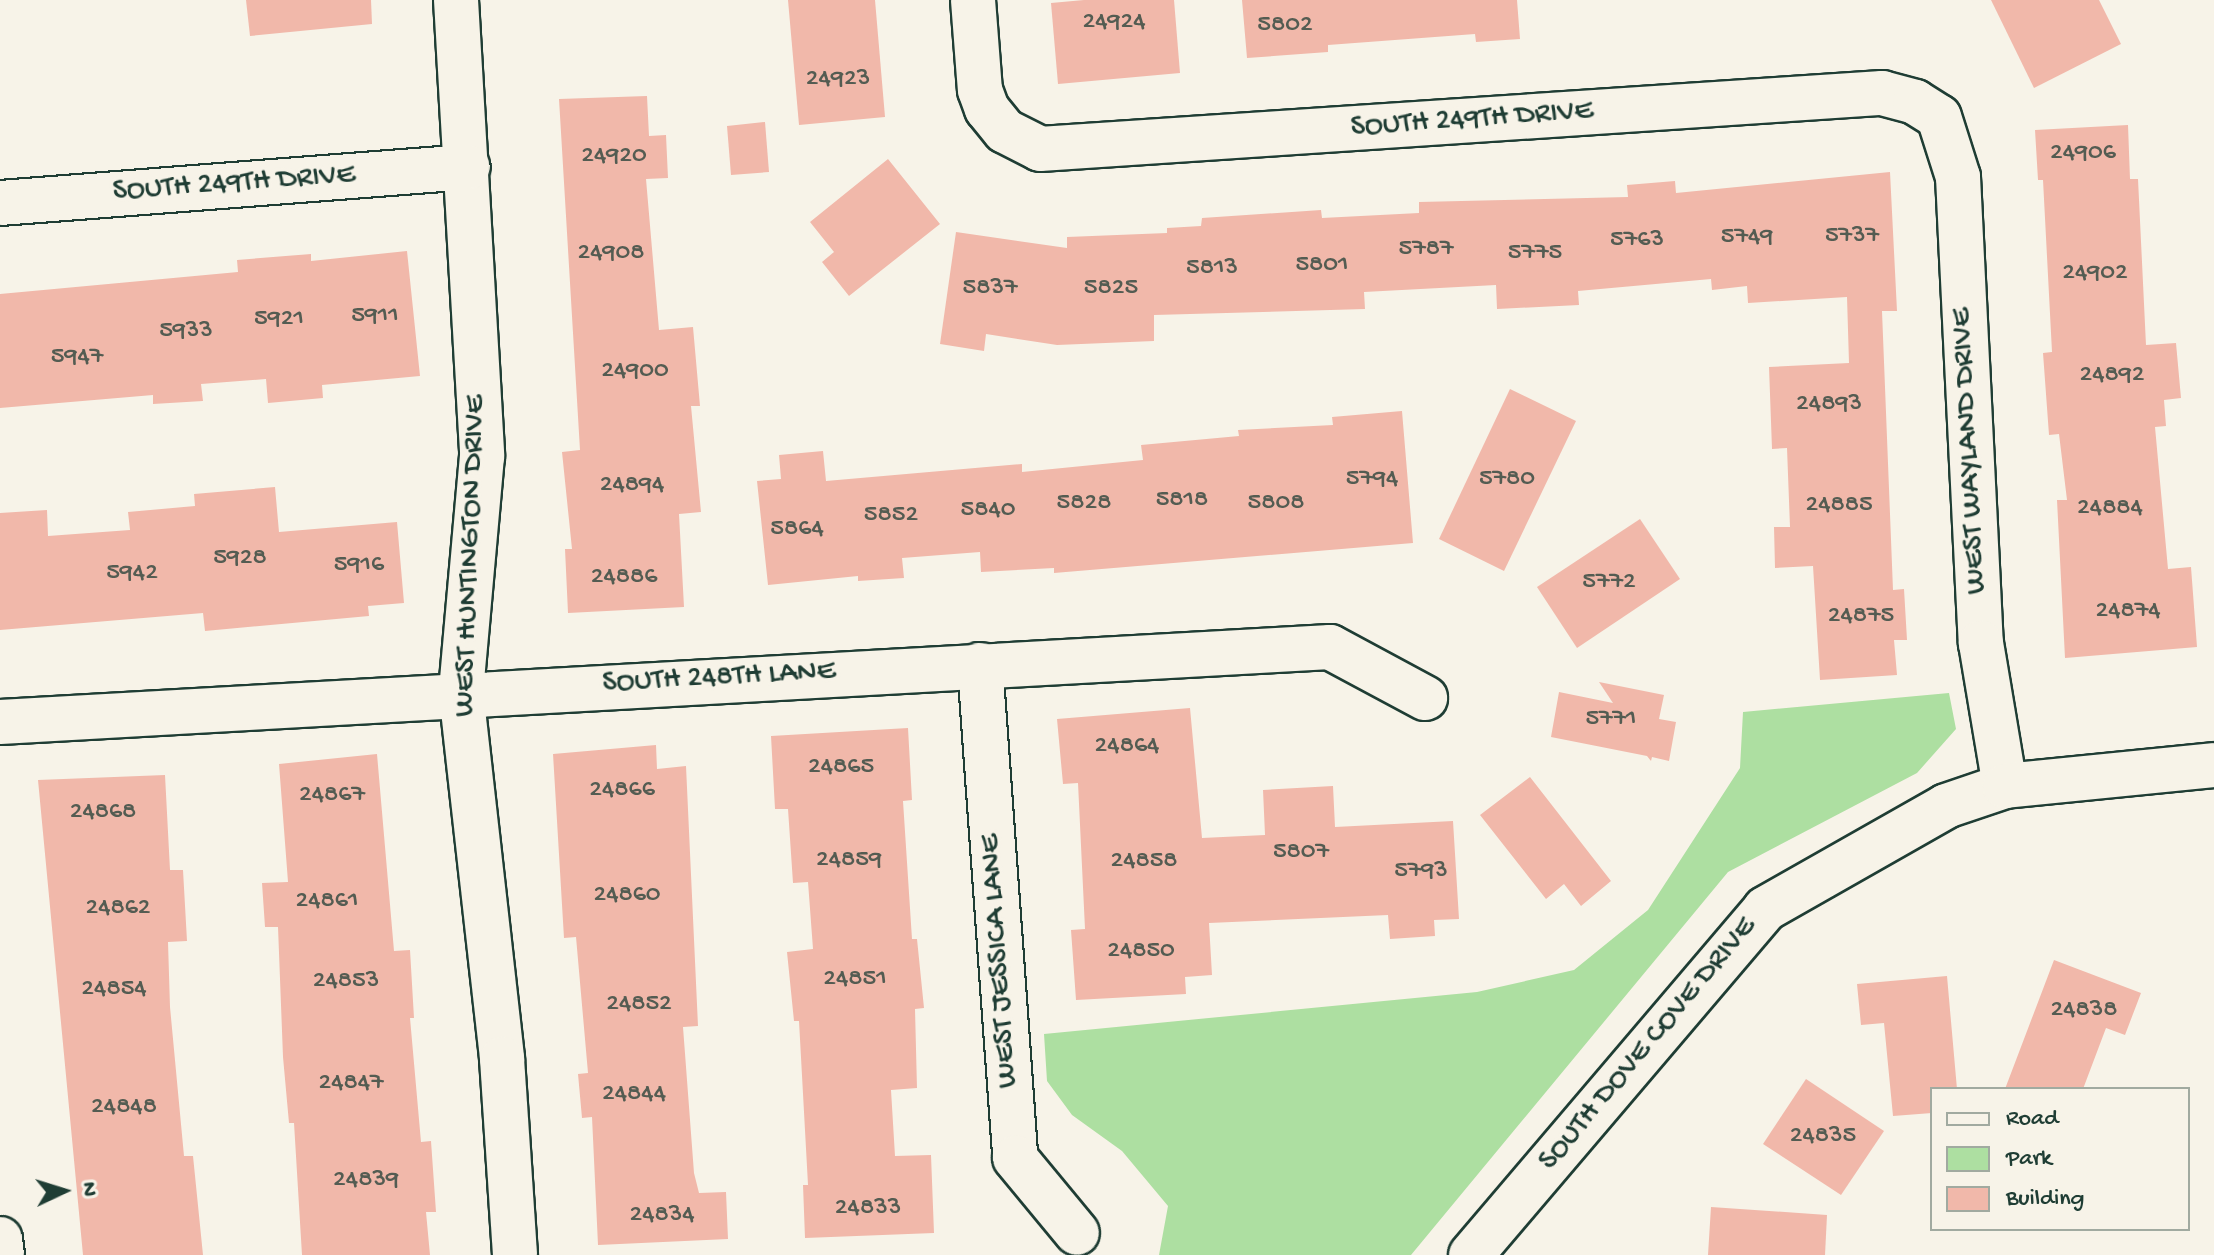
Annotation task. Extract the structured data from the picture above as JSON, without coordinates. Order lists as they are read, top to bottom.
{
  "streets": {
    "street": [
      "SOUTH 249TH DRIVE",
      "WEST WAYLAND DRIVE",
      "WEST HUNTINGTON DRIVE",
      "SOUTH 248TH LANE",
      "WEST JESSICA LANE",
      "SOUTH DOVE COVE DRIVE"
    ]
  },
  "crossings": [
    ["SOUTH 249TH DRIVE", "WEST WAYLAND DRIVE"],
    ["SOUTH 249TH DRIVE", "WEST HUNTINGTON DRIVE"],
    ["WEST WAYLAND DRIVE", "SOUTH DOVE COVE DRIVE"],
    ["WEST HUNTINGTON DRIVE", "SOUTH 248TH LANE"],
    ["SOUTH 248TH LANE", "WEST JESSICA LANE"]
  ],
  "house_numbers": [
    "24924",
    "5802",
    "24923",
    "24906",
    "24920",
    "5737",
    "5749",
    "5763",
    "5787",
    "24908",
    "5775",
    "5801",
    "5813",
    "24902",
    "5837",
    "5825",
    "5911",
    "5921",
    "5933",
    "5947",
    "24900",
    "24892",
    "24893",
    "5794",
    "5780",
    "24894",
    "5818",
    "5828",
    "5808",
    "24885",
    "24884",
    "5840",
    "5852",
    "5864",
    "5928",
    "5916",
    "5942",
    "24886",
    "5772",
    "24874",
    "24875",
    "5771",
    "24864",
    "24865",
    "24866",
    "24867",
    "24868",
    "5807",
    "24859",
    "24858",
    "5793",
    "24860",
    "24861",
    "24862",
    "24850",
    "24851",
    "24853",
    "24854",
    "24852",
    "24838",
    "24847",
    "24844",
    "24848",
    "24835",
    "24839",
    "24833",
    "24834"
  ],
  "legend": ["Road", "Park", "Building"],
  "north": "right"
}
